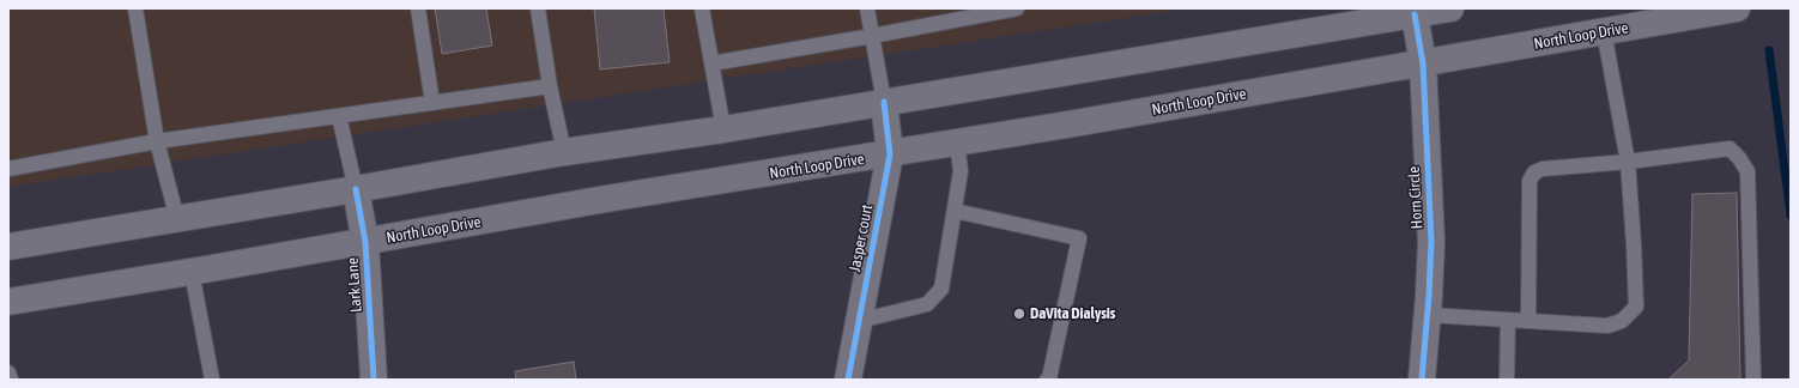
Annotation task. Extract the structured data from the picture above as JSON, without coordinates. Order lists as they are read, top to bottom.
{
  "streets": {
    "main road": [
      "North Loop Drive",
      "Horn Circle",
      "Jasper court",
      "Lark Lane"
    ]
  },
  "crossings": [
    ["North Loop Drive", "Horn Circle"],
    ["North Loop Drive", "Jasper court"],
    ["North Loop Drive", "Lark Lane"]
  ],
  "places": ["DaVita Dialysis"]
}
